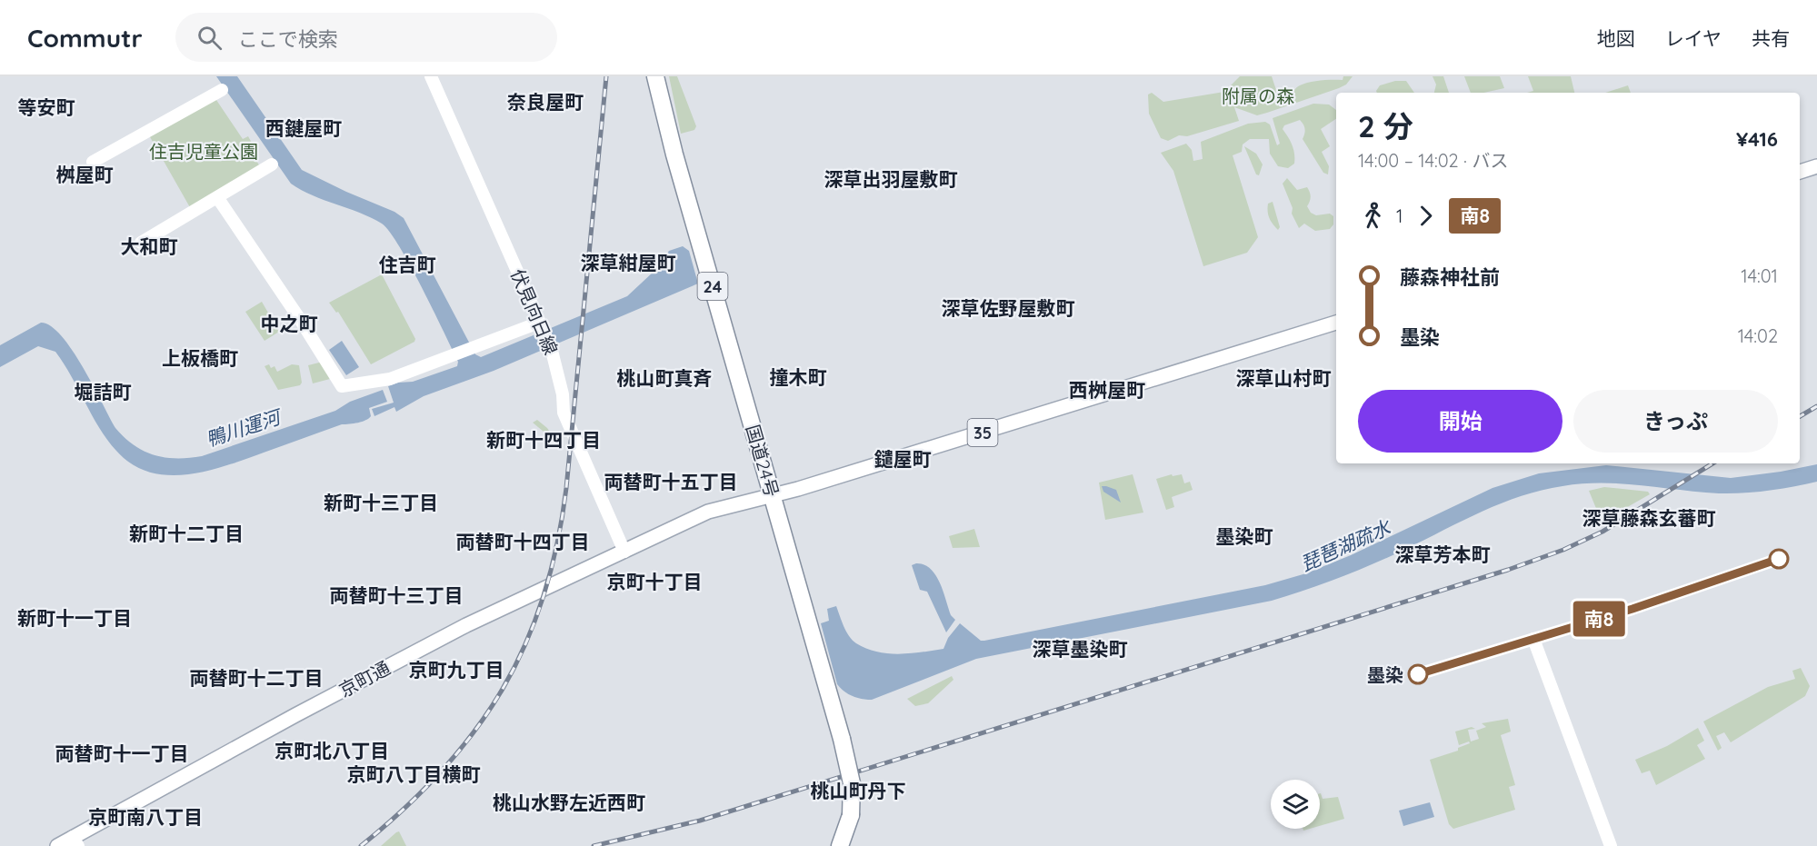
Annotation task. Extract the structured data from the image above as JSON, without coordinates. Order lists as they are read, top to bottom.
{
  "streets": {
    "highway": ["24", "国道24号"],
    "main road": ["35", "京町通"],
    "street": ["伏見向日線"]
  },
  "crossings": [
    ["伏見向日線", "京町通"],
    ["35", "国道24号"],
    ["35", "京町通"],
    ["国道24号", "京町通"]
  ],
  "districts": [
    "奈良屋町",
    "等安町",
    "西鍵屋町",
    "桝屋町",
    "深草出羽屋敷町",
    "大和町",
    "深草紺屋町",
    "住吉町",
    "深草佐野屋敷町",
    "中之町",
    "上板橋町",
    "撞木町",
    "桃山町真斉",
    "深草山村町",
    "西桝屋町",
    "堀詰町",
    "新町十四丁目",
    "鑓屋町",
    "両替町十五丁目",
    "新町十三丁目",
    "深草藤森玄蕃町",
    "新町十二丁目",
    "墨染町",
    "両替町十四丁目",
    "深草芳本町",
    "京町十丁目",
    "両替町十三丁目",
    "新町十一丁目",
    "深草墨染町",
    "京町九丁目",
    "両替町十二丁目",
    "京町北八丁目",
    "両替町十一丁目",
    "京町八丁目横町",
    "桃山町丹下",
    "桃山水野左近西町",
    "京町南八丁目"
  ],
  "water": ["鴨川運河", "琵琶湖疏水"],
  "parks": ["附属の森", "住吉児童公園"],
  "places": ["墨染"],
  "lines": ["bus line 南8"],
  "page": {
    "header": "Commutr",
    "search": "ここで検索",
    "nav": ["地図", "レイヤ", "共有"],
    "on_map": "南8",
    "heading": ["2 分", "14:00 – 14:02 · バス", "¥416"],
    "legs": ["1", "南8"],
    "list": [
      {
        "name": "藤森神社前",
        "value": "14:01"
      },
      {
        "name": "墨染",
        "value": "14:02"
      }
    ],
    "buttons": ["開始", "きっぷ"]
  }
}
